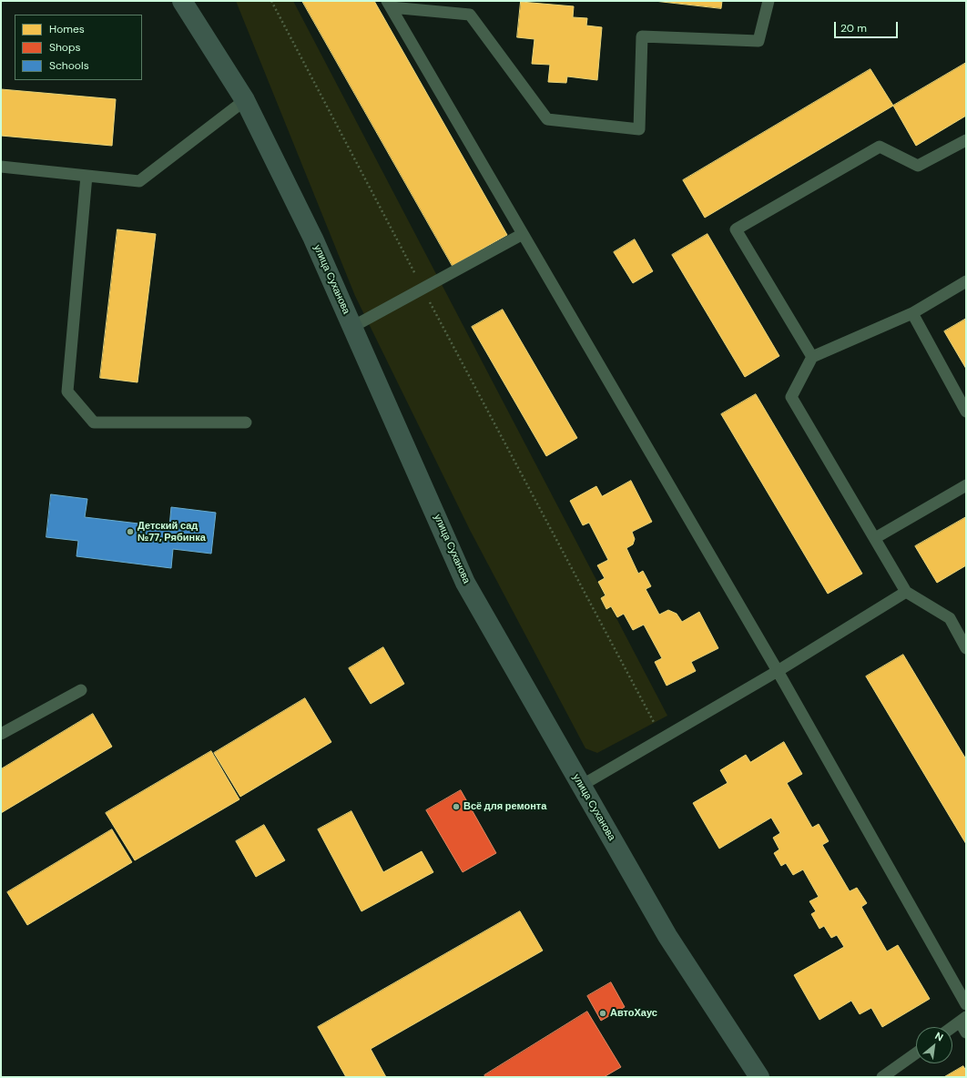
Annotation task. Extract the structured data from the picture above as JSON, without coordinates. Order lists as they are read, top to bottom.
{
  "streets": {
    "main road": ["улица Суханова"]
  },
  "places": ["Детский сад №77, Рябинка", "Всё для ремонта", "АвтоХаус"],
  "legend": ["Homes", "Shops", "Schools"],
  "scale_bar": "20 m",
  "north": "top right"
}
